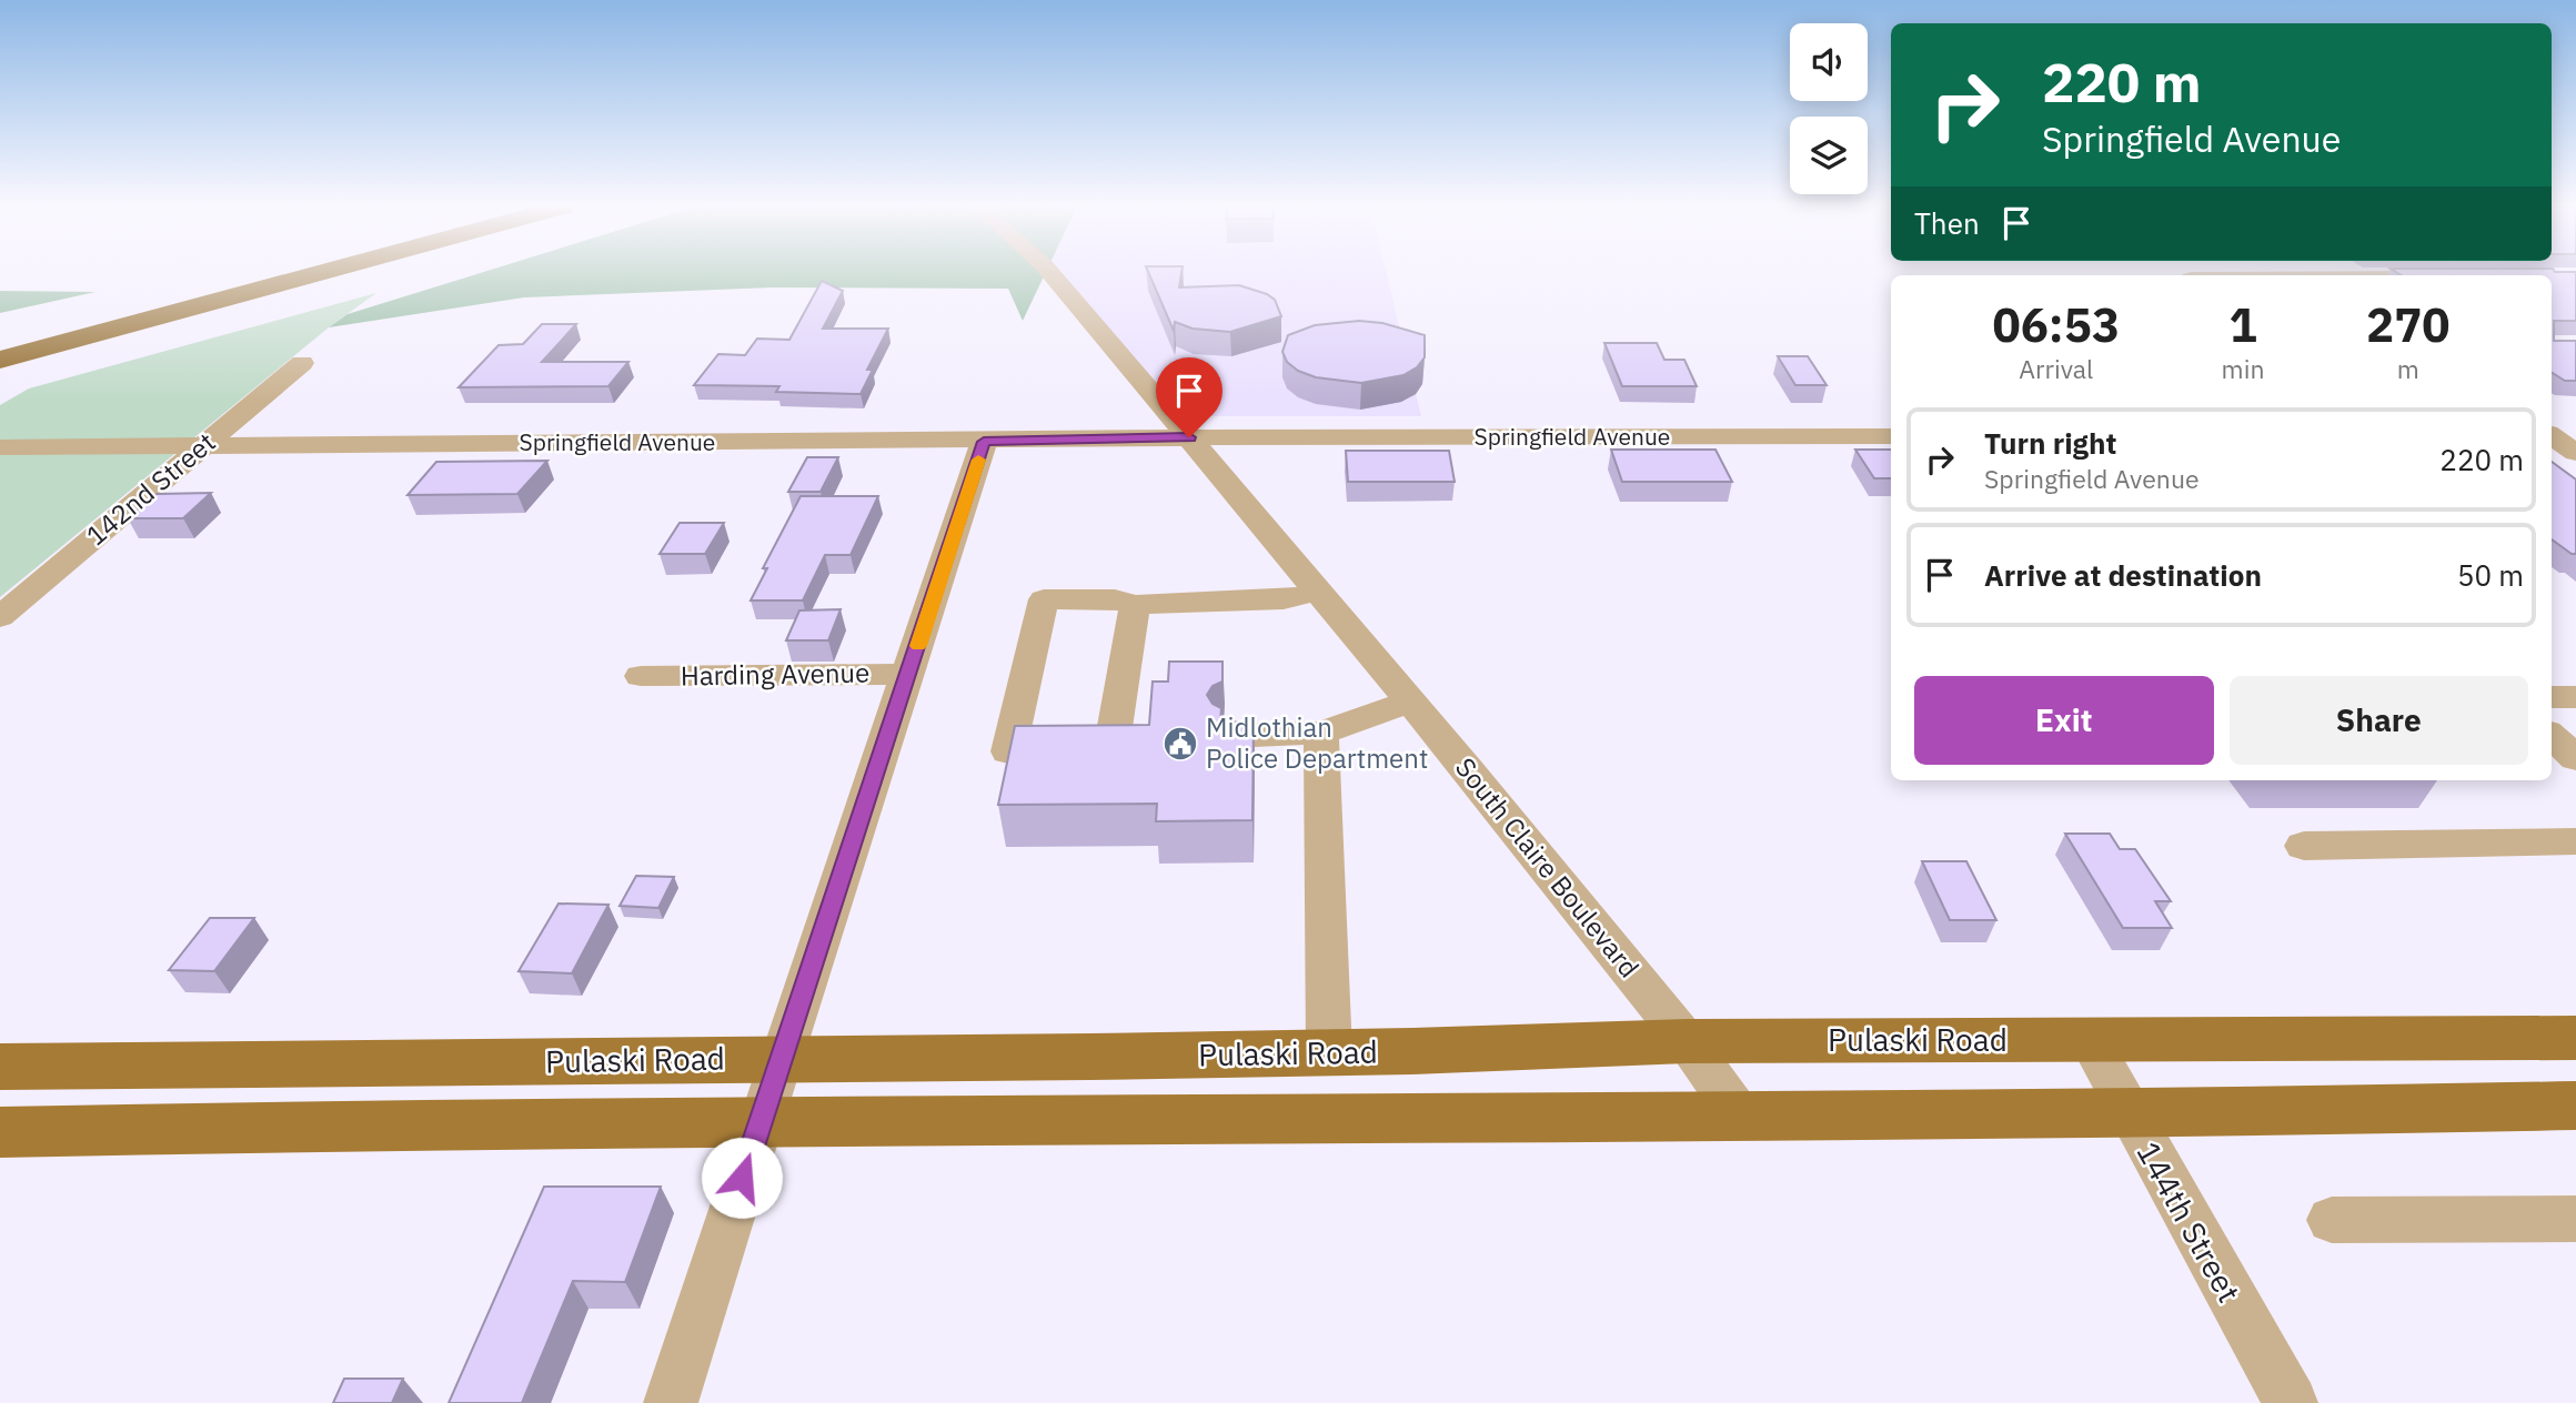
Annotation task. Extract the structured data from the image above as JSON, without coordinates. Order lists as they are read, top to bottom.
{
  "streets": {
    "main road": ["Pulaski Road"],
    "street": [
      "Springfield Avenue",
      "142nd Street",
      "Harding Avenue",
      "South Claire Boulevard",
      "144th Street"
    ]
  },
  "crossings": [
    ["Springfield Avenue", "142nd Street"],
    ["Springfield Avenue", "South Claire Boulevard"],
    ["South Claire Boulevard", "Pulaski Road"],
    ["Pulaski Road", "144th Street"]
  ],
  "places": {
    "public building": ["Midlothian Police Department"]
  },
  "page": {
    "turn": ["220 m", "Springfield Avenue"],
    "then": "Then",
    "eta": [
      "06:53",
      "Arrival",
      "1",
      "min",
      "270",
      "m"
    ],
    "list": [
      {
        "name": "Turn right",
        "note": "Springfield Avenue",
        "value": "220 m"
      },
      {
        "name": "Arrive at destination",
        "value": "50 m"
      }
    ],
    "buttons": ["Exit", "Share"]
  }
}
